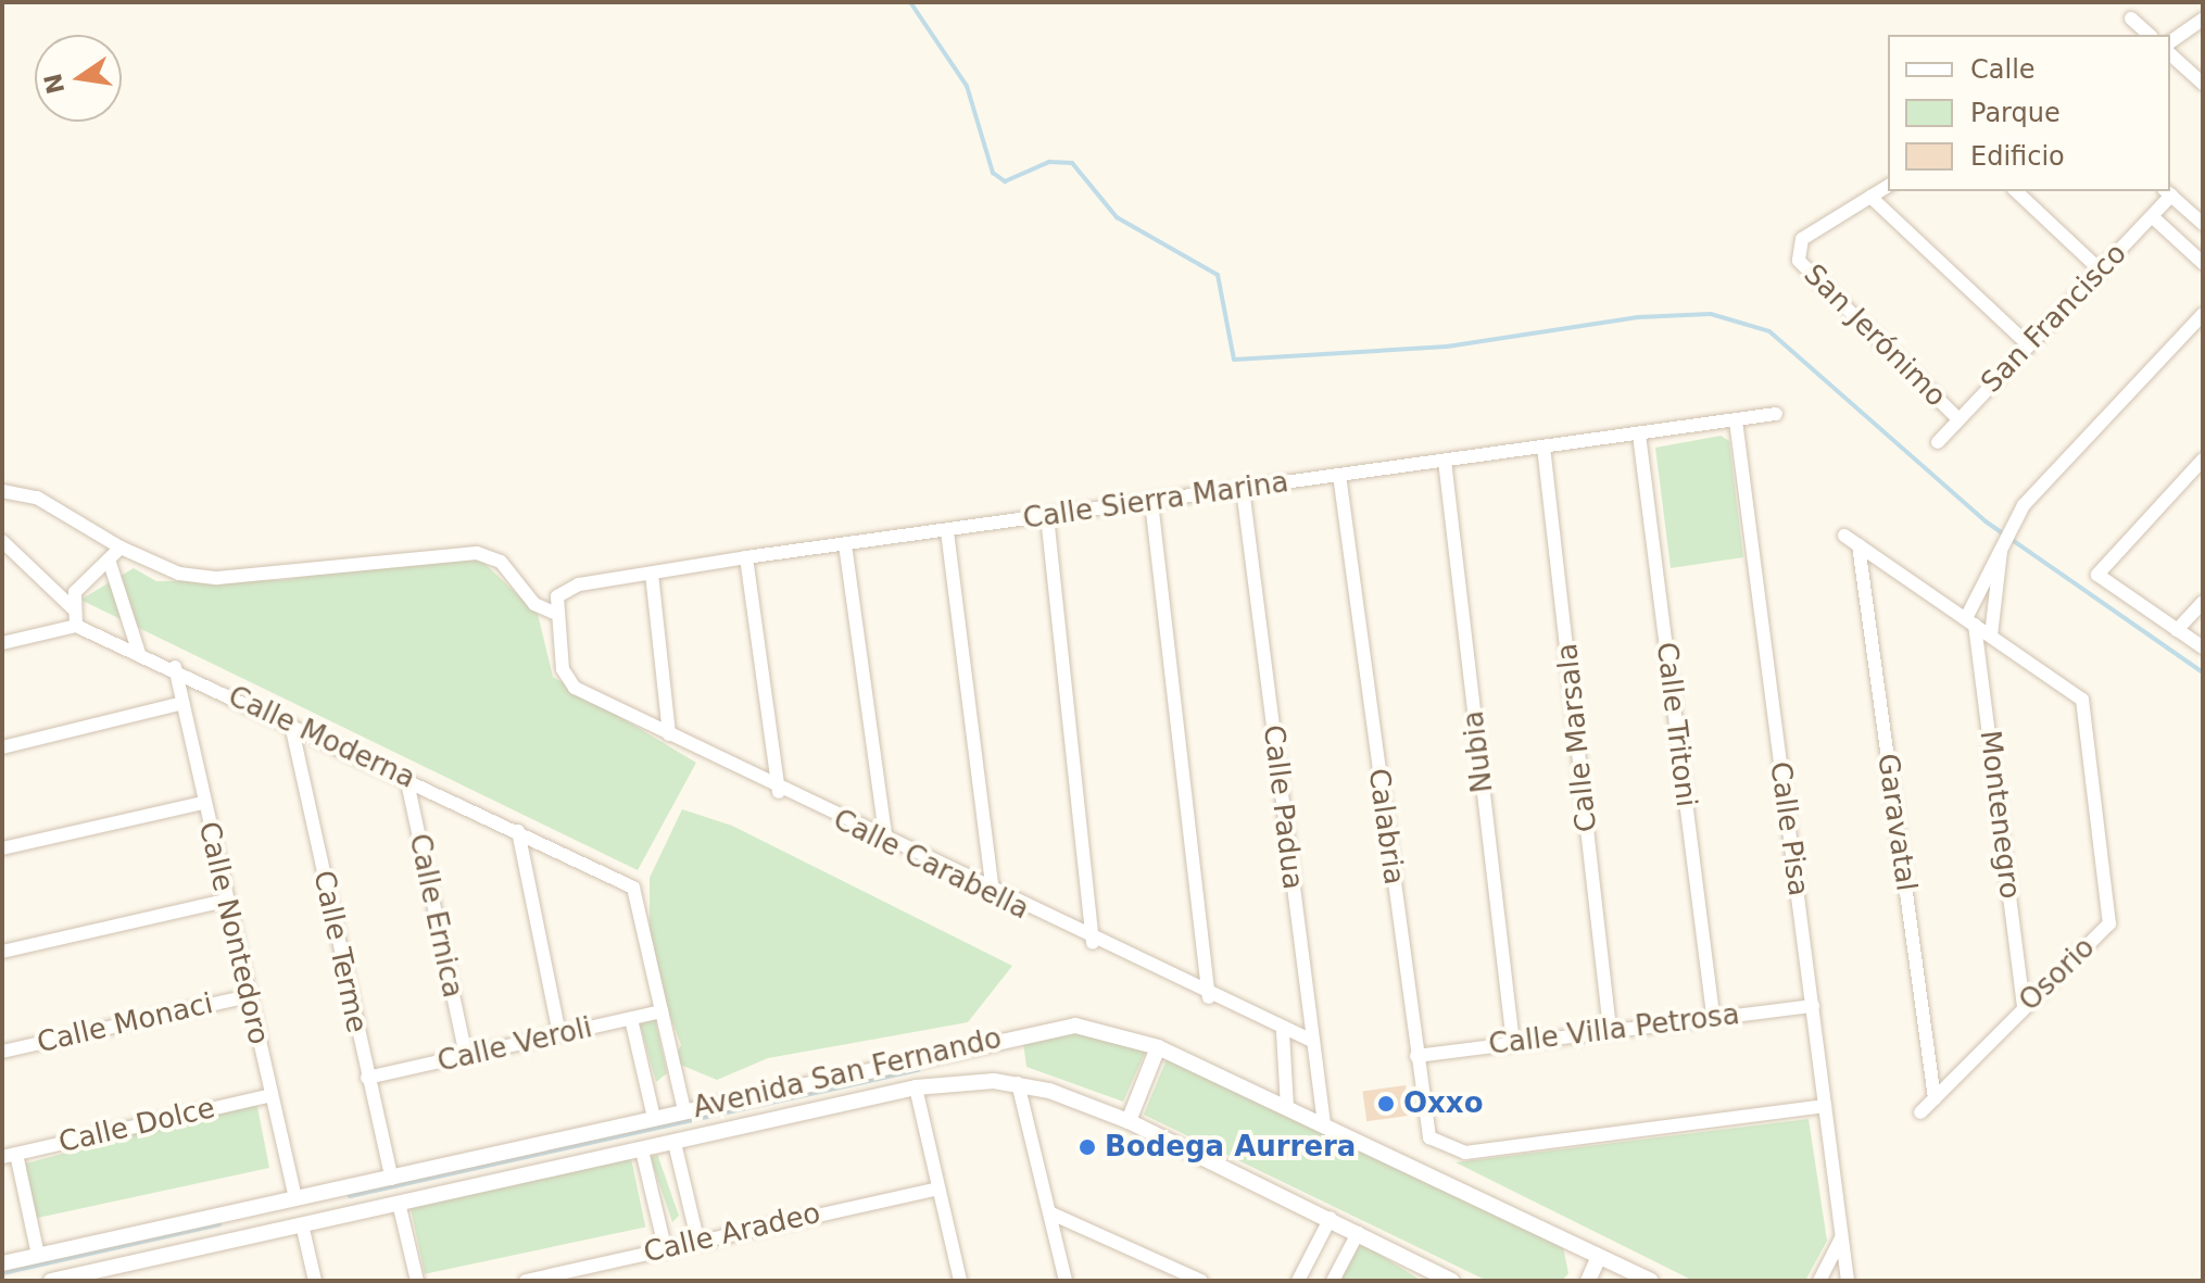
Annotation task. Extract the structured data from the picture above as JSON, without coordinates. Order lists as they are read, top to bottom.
{
  "streets": {
    "street": [
      "San Francisco",
      "San Jerónimo",
      "Calle Sierra Marina",
      "Calle Tritoni",
      "Calle Moderna",
      "Calle Marsala",
      "Nubia",
      "Calle Padua",
      "Montenegro",
      "Garavatal",
      "Calabria",
      "Calle Pisa",
      "Calle Carabella",
      "Calle Ernica",
      "Calle Nontedoro",
      "Calle Terme",
      "Osorio",
      "Calle Monaci",
      "Calle Villa Petrosa",
      "Calle Veroli",
      "Avenida San Fernando",
      "Calle Dolce",
      "Calle Aradeo"
    ]
  },
  "crossings": [
    ["San Francisco", "San Jerónimo"],
    ["Calle Sierra Marina", "Calle Tritoni"],
    ["Calle Sierra Marina", "Calle Marsala"],
    ["Calle Sierra Marina", "Nubia"],
    ["Calle Sierra Marina", "Calle Padua"],
    ["Calle Sierra Marina", "Calabria"],
    ["Calle Sierra Marina", "Calle Pisa"],
    ["Calle Sierra Marina", "Calle Carabella"],
    ["Calle Tritoni", "Calle Villa Petrosa"],
    ["Calle Moderna", "Calle Ernica"],
    ["Calle Moderna", "Calle Nontedoro"],
    ["Calle Moderna", "Calle Terme"],
    ["Calle Moderna", "Calle Veroli"],
    ["Calle Marsala", "Calle Villa Petrosa"],
    ["Nubia", "Calle Villa Petrosa"],
    ["Calle Padua", "Calle Carabella"],
    ["Calle Padua", "Avenida San Fernando"],
    ["Montenegro", "Osorio"],
    ["Garavatal", "Osorio"],
    ["Calabria", "Calle Pisa"],
    ["Calabria", "Calle Villa Petrosa"],
    ["Calle Pisa", "Calle Villa Petrosa"],
    ["Calle Ernica", "Calle Veroli"],
    ["Calle Nontedoro", "Calle Monaci"],
    ["Calle Nontedoro", "Avenida San Fernando"],
    ["Calle Nontedoro", "Calle Dolce"],
    ["Calle Terme", "Calle Veroli"],
    ["Calle Terme", "Avenida San Fernando"]
  ],
  "places": ["Oxxo", "Bodega Aurrera"],
  "legend": ["Calle", "Parque", "Edificio"],
  "north": "left"
}
